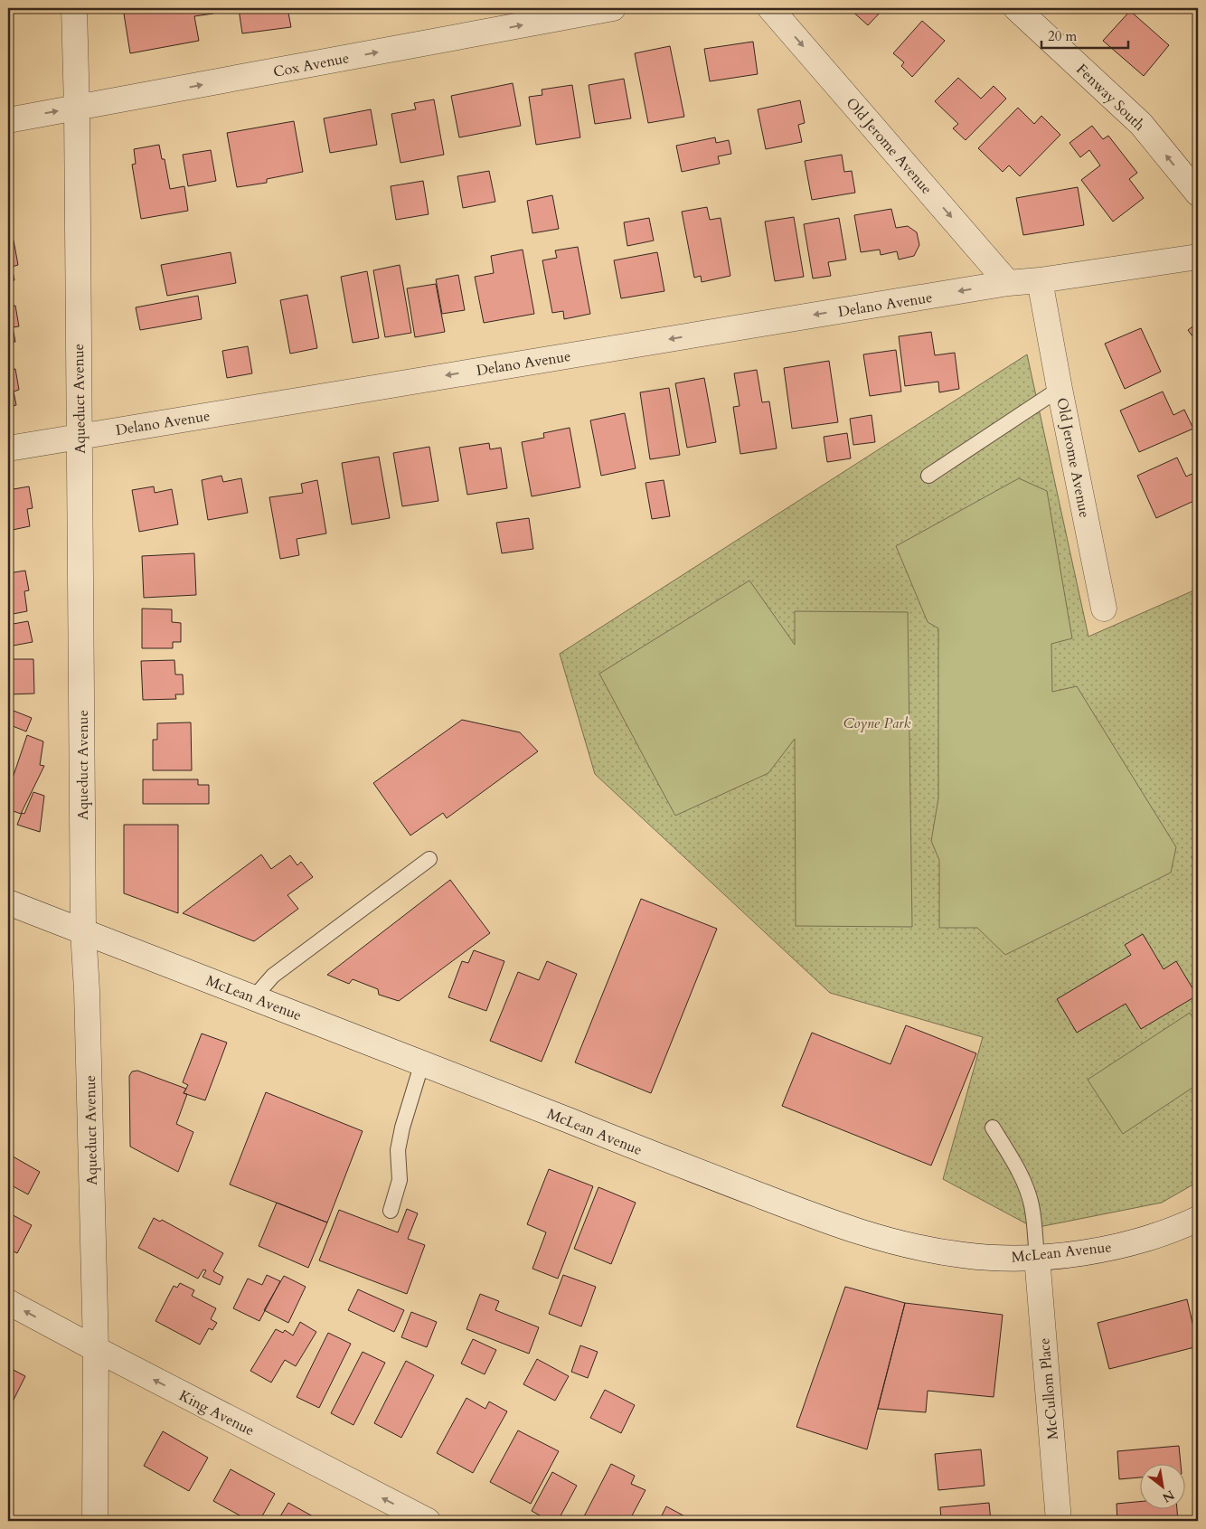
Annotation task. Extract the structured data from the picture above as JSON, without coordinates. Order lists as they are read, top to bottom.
{
  "streets": {
    "street": [
      "Cox Avenue",
      "Fenway South",
      "Old Jerome Avenue",
      "Delano Avenue",
      "Aqueduct Avenue",
      "McLean Avenue",
      "McCullom Place",
      "King Avenue"
    ]
  },
  "crossings": [
    ["Cox Avenue", "Aqueduct Avenue"],
    ["Old Jerome Avenue", "Delano Avenue"],
    ["Delano Avenue", "Aqueduct Avenue"],
    ["Aqueduct Avenue", "McLean Avenue"],
    ["Aqueduct Avenue", "King Avenue"],
    ["McLean Avenue", "McCullom Place"]
  ],
  "one_way": [
    "Cox Avenue",
    "Fenway South",
    "Old Jerome Avenue",
    "Delano Avenue",
    "King Avenue"
  ],
  "parks": ["Coyne Park"],
  "scale_bar": "20 m",
  "north": "bottom right"
}
